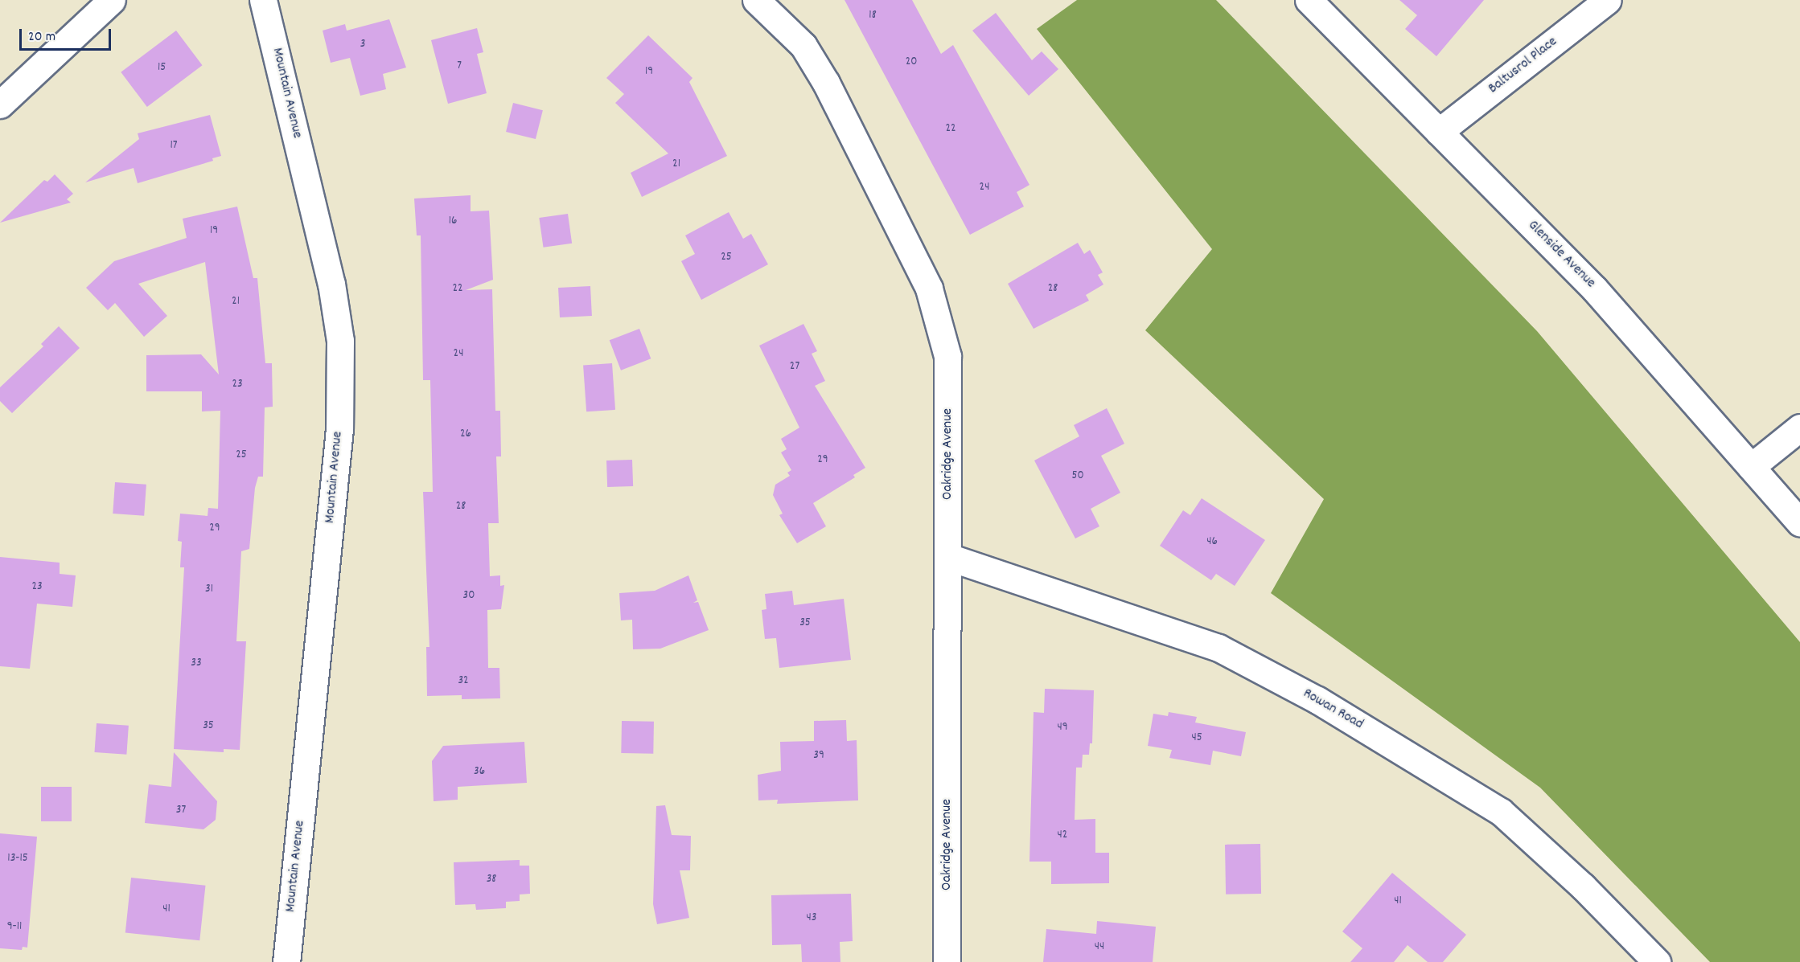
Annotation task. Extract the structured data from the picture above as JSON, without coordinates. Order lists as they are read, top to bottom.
{
  "streets": {
    "street": [
      "Baltusrol Place",
      "Mountain Avenue",
      "Glenside Avenue",
      "Oakridge Avenue",
      "Rowan Road"
    ]
  },
  "crossings": [
    ["Baltusrol Place", "Glenside Avenue"],
    ["Oakridge Avenue", "Rowan Road"]
  ],
  "house_numbers": [
    "18",
    "3",
    "20",
    "7",
    "15",
    "19",
    "22",
    "17",
    "21",
    "24",
    "16",
    "19",
    "25",
    "22",
    "28",
    "21",
    "24",
    "27",
    "23",
    "26",
    "25",
    "29",
    "50",
    "28",
    "29",
    "46",
    "23",
    "31",
    "30",
    "35",
    "33",
    "32",
    "35",
    "49",
    "45",
    "39",
    "36",
    "37",
    "42",
    "13-15",
    "38",
    "41",
    "41",
    "43",
    "9-11",
    "44"
  ],
  "scale_bar": "20 m"
}
